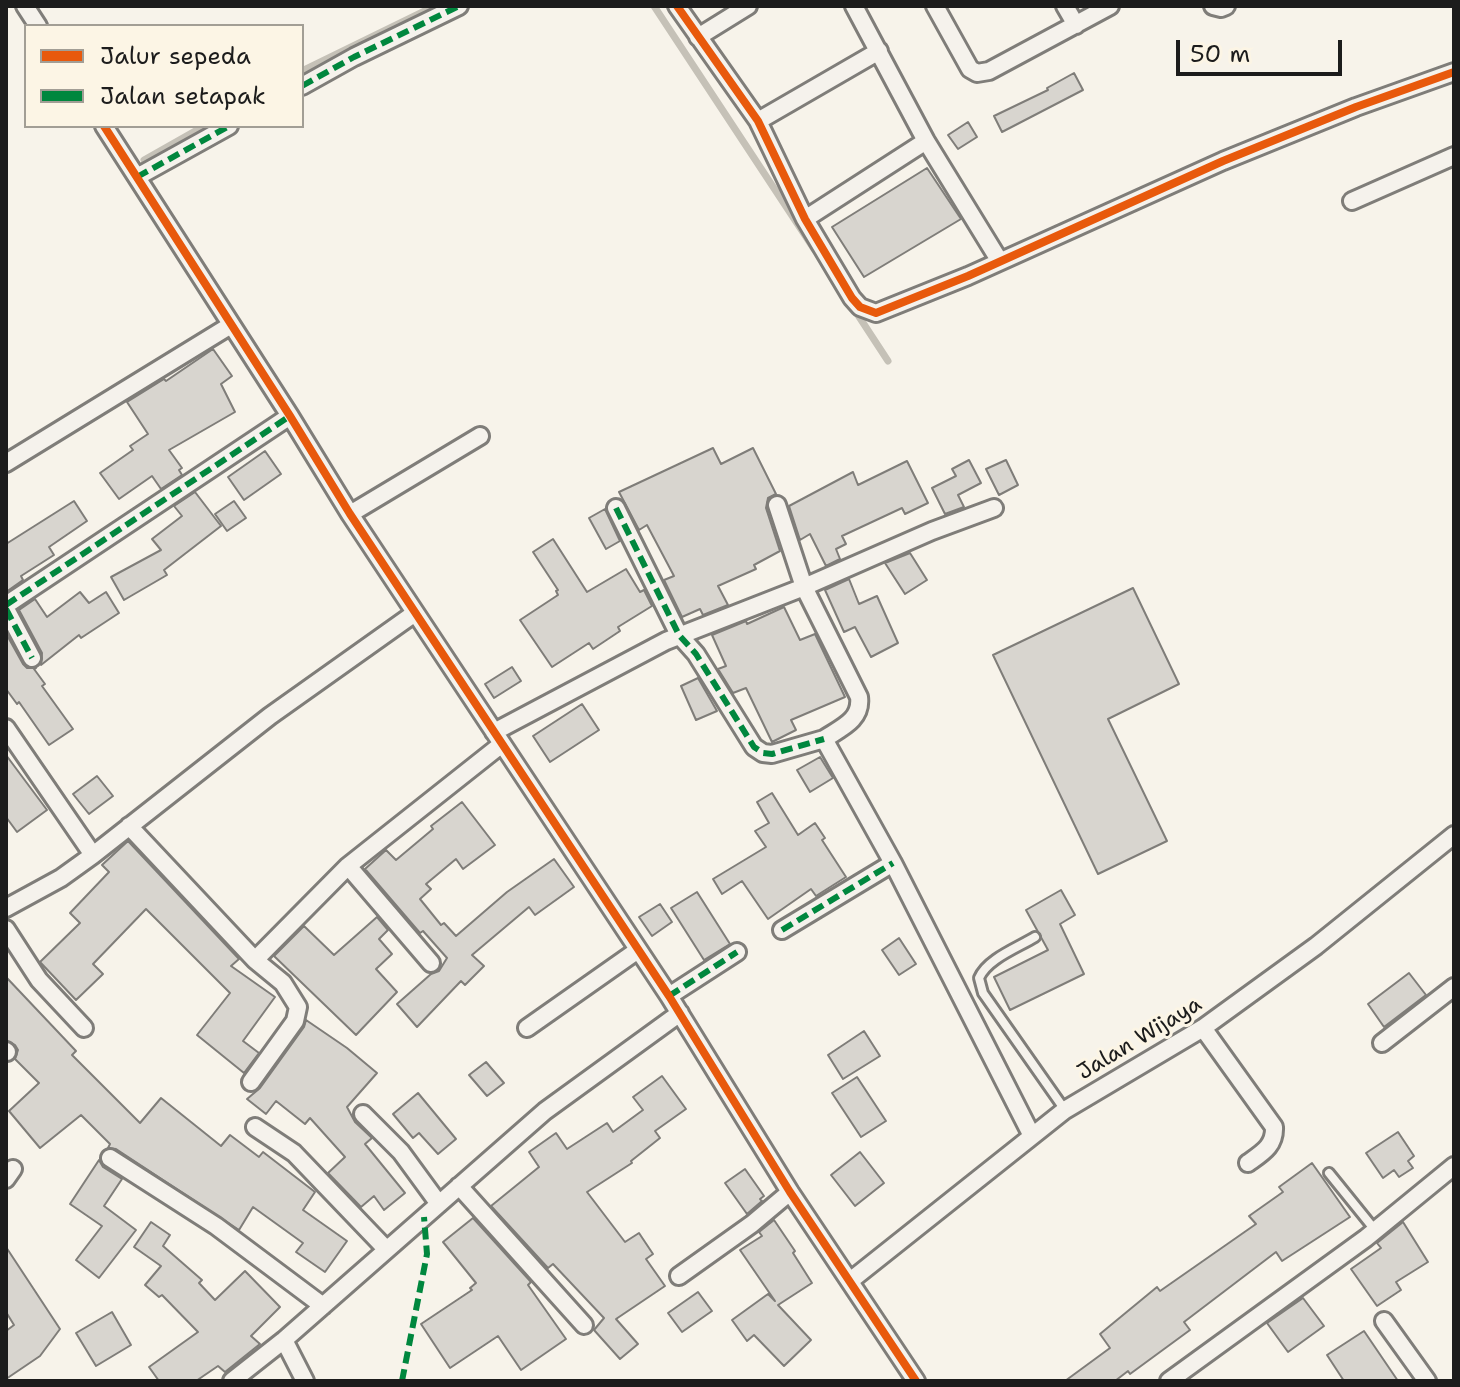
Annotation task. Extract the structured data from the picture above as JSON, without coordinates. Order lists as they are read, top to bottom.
{
  "streets": {
    "street": ["Jalan Wijaya"]
  },
  "legend": ["Jalur sepeda", "Jalan setapak"],
  "scale_bar": "50 m"
}
